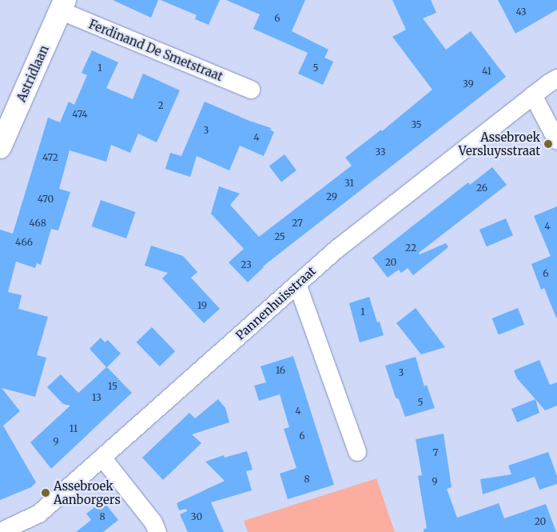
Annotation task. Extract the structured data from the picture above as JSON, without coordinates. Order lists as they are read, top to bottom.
{
  "streets": {
    "main road": ["Astridlaan"],
    "street": ["Ferdinand De Smetstraat", "Pannenhuisstraat"]
  },
  "crossings": [
    ["Ferdinand De Smetstraat", "Astridlaan"]
  ],
  "places": ["Assebroek Versluysstraat", "Assebroek Aanborgers"],
  "house_numbers": [
    "43",
    "6",
    "1",
    "5",
    "41",
    "39",
    "2",
    "474",
    "35",
    "3",
    "4",
    "33",
    "472",
    "31",
    "26",
    "29",
    "470",
    "468",
    "27",
    "4",
    "25",
    "466",
    "22",
    "20",
    "23",
    "6",
    "19",
    "1",
    "16",
    "3",
    "15",
    "13",
    "5",
    "4",
    "11",
    "6",
    "9",
    "7",
    "8",
    "9",
    "8",
    "30",
    "20"
  ]
}
